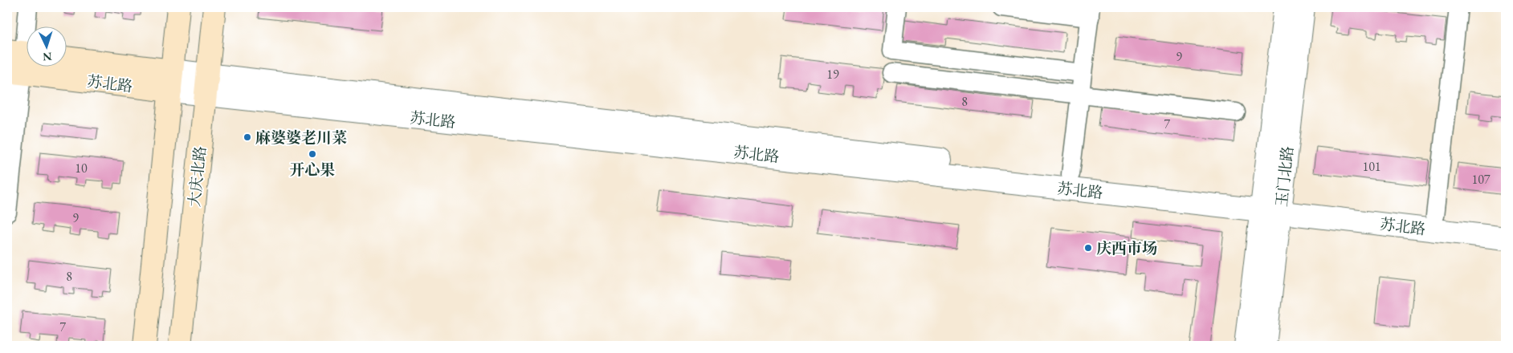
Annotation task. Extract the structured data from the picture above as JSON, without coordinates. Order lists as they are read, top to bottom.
{
  "streets": {
    "main road": ["苏北路", "大庆北路"],
    "street": ["玉门北路"]
  },
  "crossings": [
    ["苏北路", "大庆北路"],
    ["苏北路", "玉门北路"]
  ],
  "places": ["麻婆婆老川菜", "开心果", "庆西市场"],
  "house_numbers": [
    "9",
    "19",
    "8",
    "7",
    "101",
    "10",
    "107",
    "9",
    "8",
    "7"
  ],
  "north": "bottom"
}
